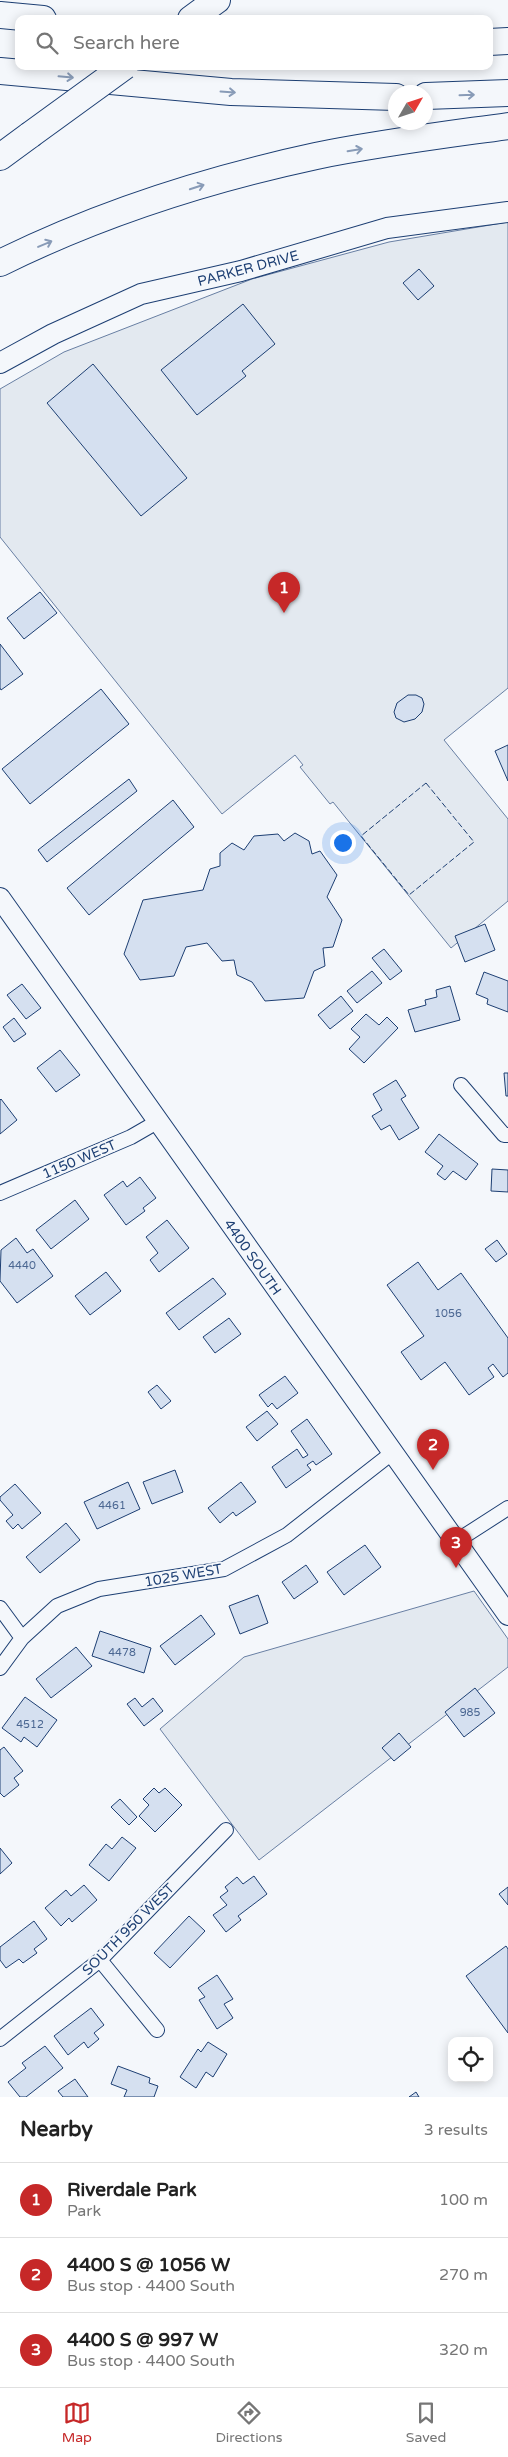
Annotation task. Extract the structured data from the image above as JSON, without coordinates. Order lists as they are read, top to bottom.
{
  "streets": {
    "street": [
      "PARKER DRIVE",
      "1150 WEST",
      "4400 SOUTH",
      "1025 WEST",
      "SOUTH 950 WEST"
    ]
  },
  "crossings": [
    ["1150 WEST", "4400 SOUTH"],
    ["4400 SOUTH", "1025 WEST"]
  ],
  "house_numbers": [
    "4440",
    "1056",
    "4461",
    "4478",
    "985",
    "4512"
  ],
  "north": "top right",
  "page": {
    "search": "Search here",
    "pins": ["1", "2", "3"],
    "heading": ["Nearby", "3 results"],
    "list": [
      {
        "mark": "1",
        "name": "Riverdale Park",
        "note": "Park",
        "value": "100 m"
      },
      {
        "mark": "2",
        "name": "4400 S @ 1056 W",
        "note": "Bus stop · 4400 South",
        "value": "270 m"
      },
      {
        "mark": "3",
        "name": "4400 S @ 997 W",
        "note": "Bus stop · 4400 South",
        "value": "320 m"
      }
    ],
    "nav": ["Map", "Directions", "Saved"]
  }
}
